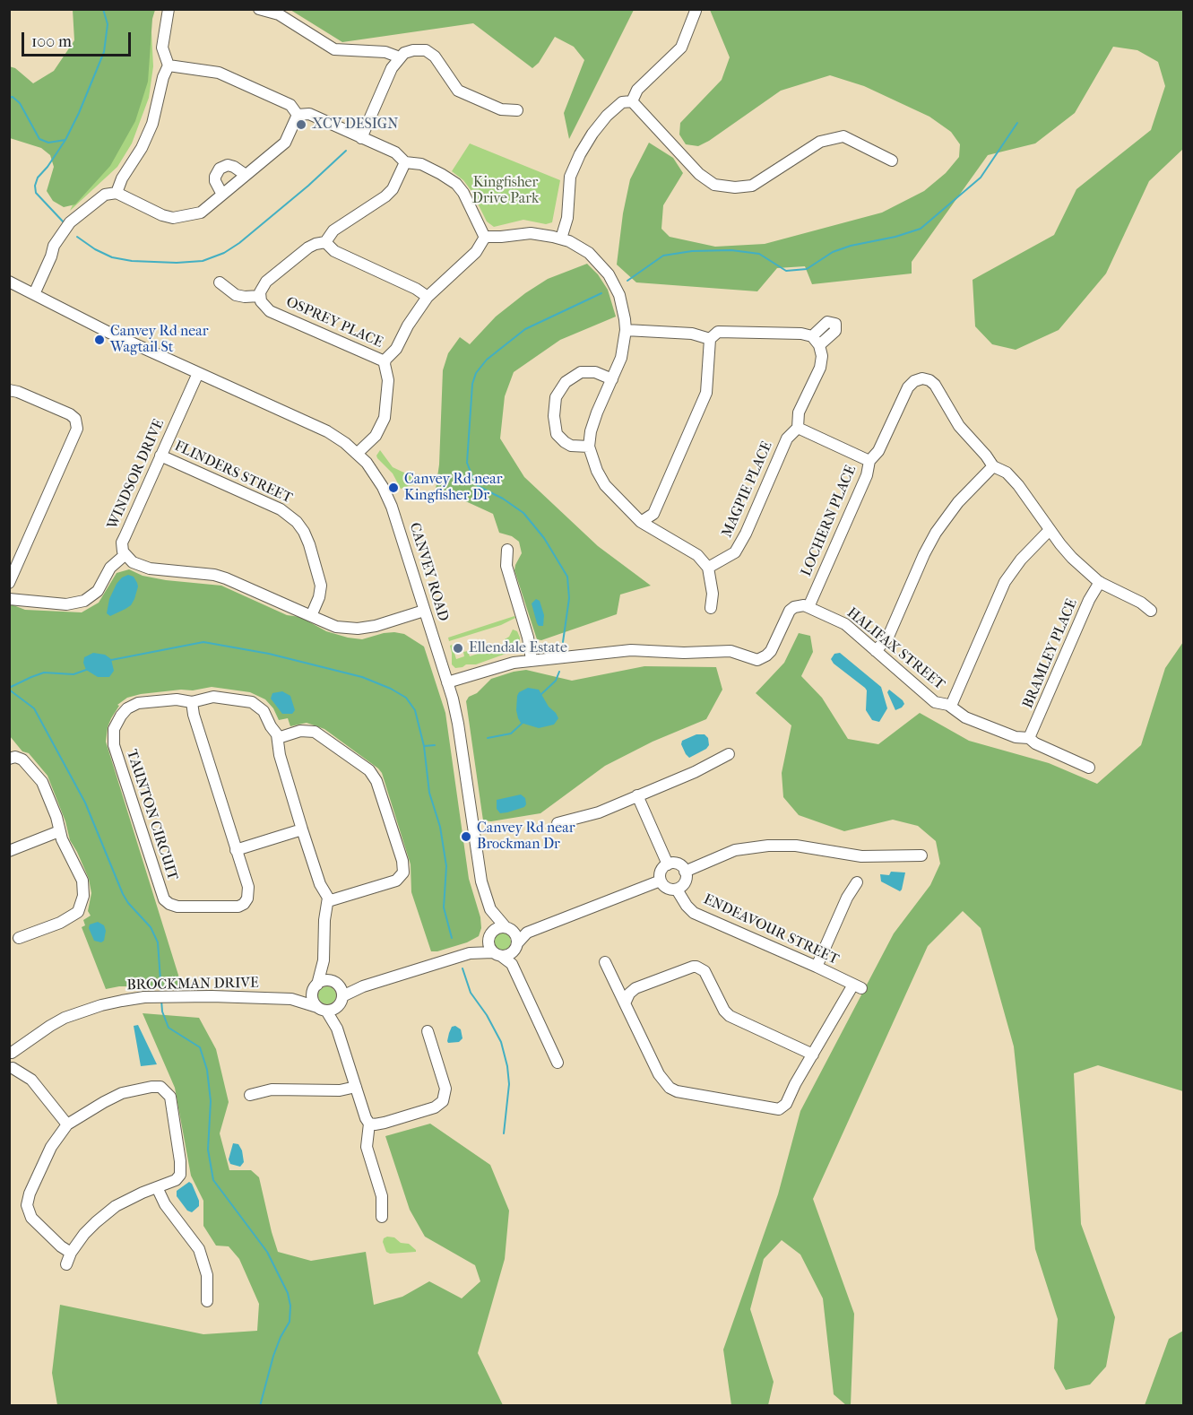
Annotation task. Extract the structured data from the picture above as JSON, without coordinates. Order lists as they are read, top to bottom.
{
  "streets": {
    "street": [
      "OSPREY PLACE",
      "FLINDERS STREET",
      "WINDSOR DRIVE",
      "MAGPIE PLACE",
      "LOCHERN PLACE",
      "CANVEY ROAD",
      "HALIFAX STREET",
      "BRAMLEY PLACE",
      "TAUNTON CIRCUIT",
      "ENDEAVOUR STREET",
      "BROCKMAN DRIVE"
    ]
  },
  "crossings": [
    ["FLINDERS STREET", "WINDSOR DRIVE"],
    ["WINDSOR DRIVE", "CANVEY ROAD"],
    ["LOCHERN PLACE", "HALIFAX STREET"],
    ["LOCHERN PLACE", "BRAMLEY PLACE"],
    ["HALIFAX STREET", "BRAMLEY PLACE"]
  ],
  "parks": ["Kingfisher Drive Park"],
  "places": [
    "XCV DESIGN",
    "Canvey Rd near Wagtail St",
    "Canvey Rd near Kingfisher Dr",
    "Ellendale Estate",
    "Canvey Rd near Brockman Dr"
  ],
  "scale_bar": "100 m"
}
